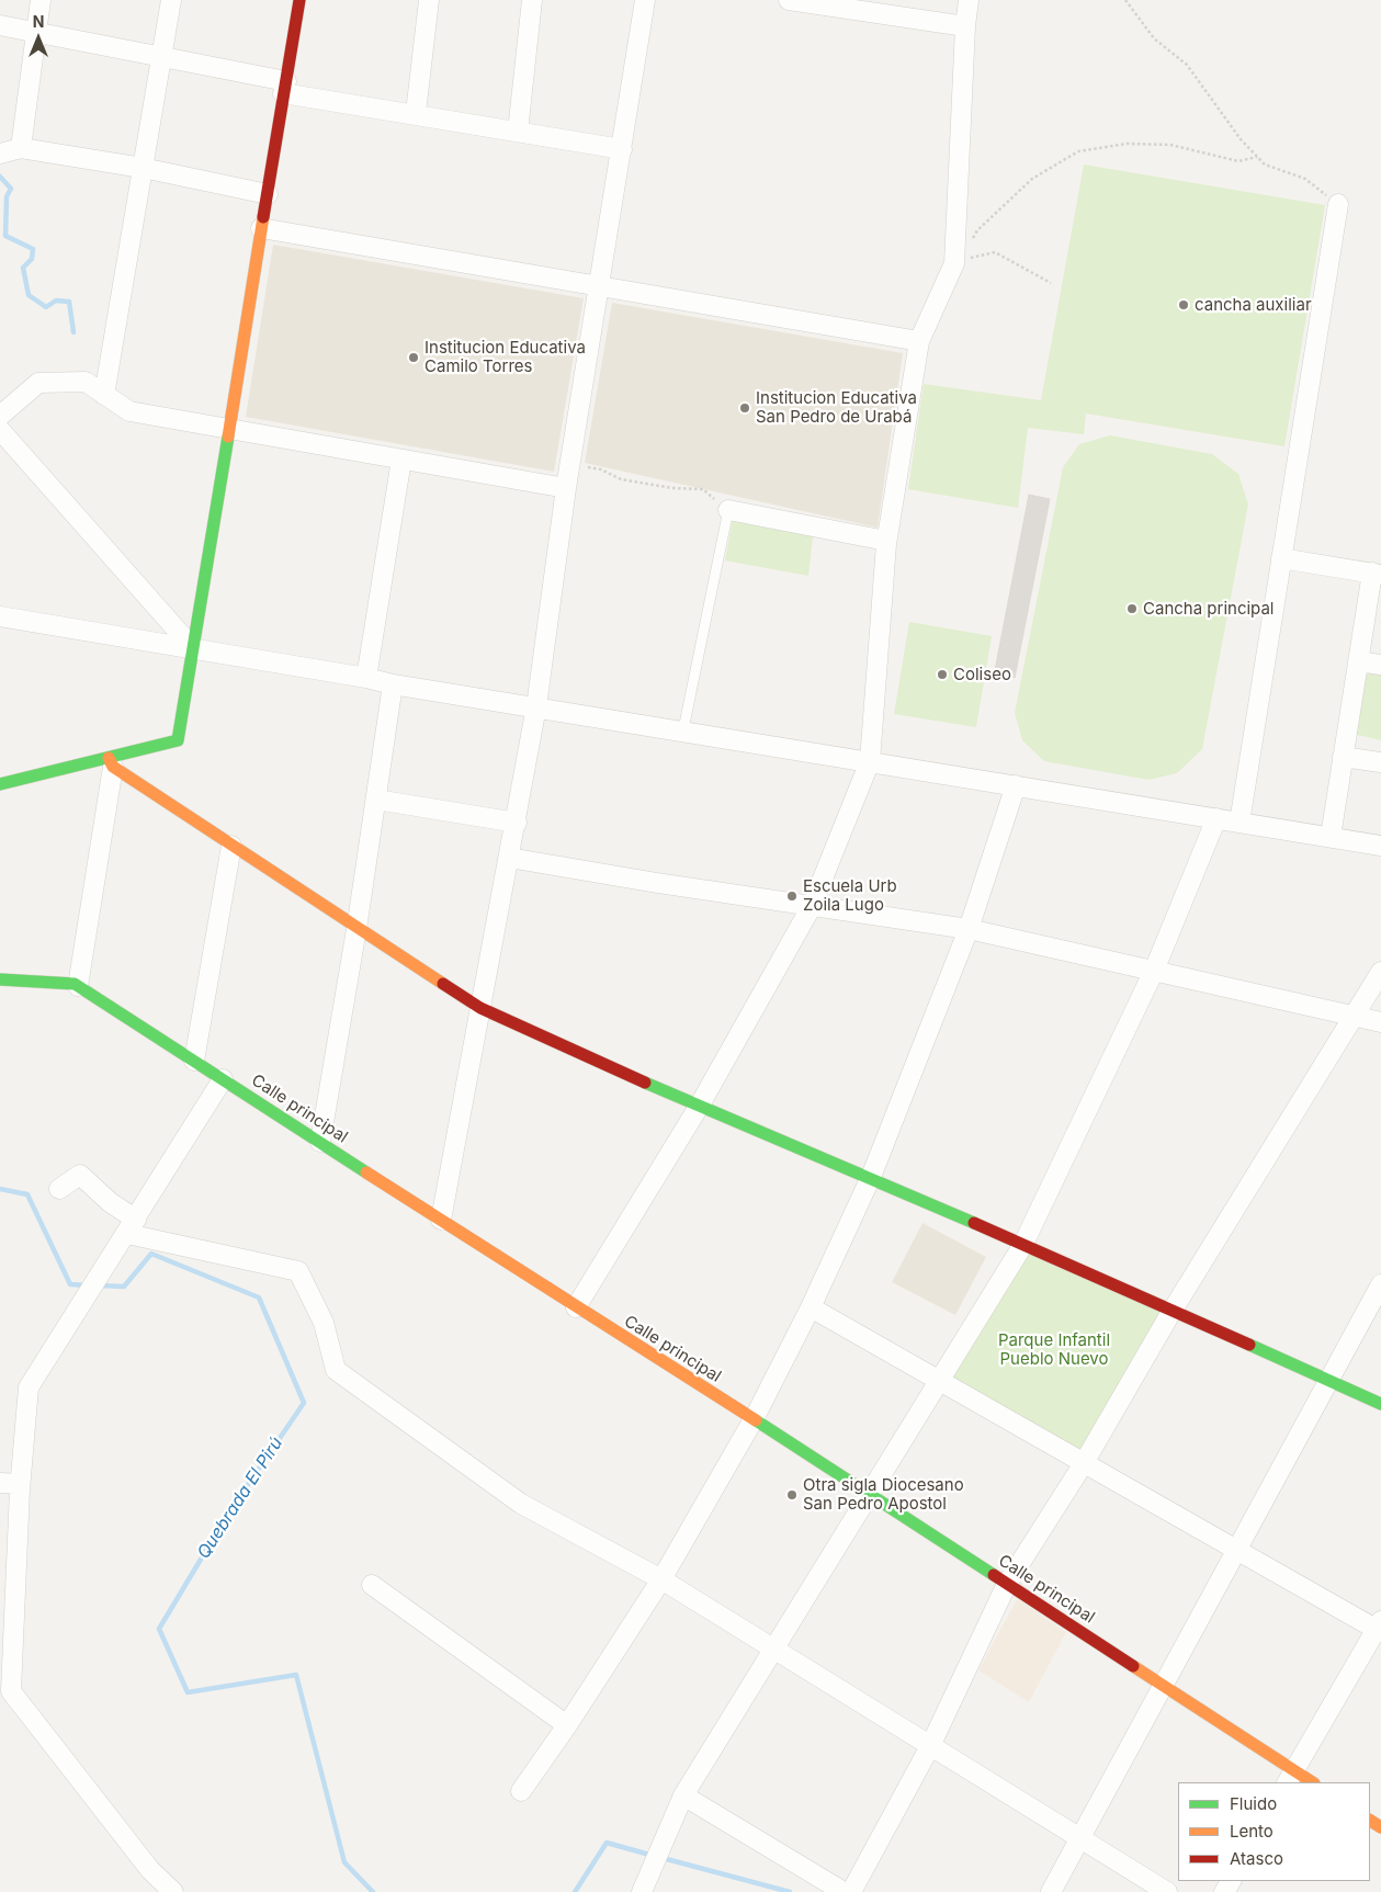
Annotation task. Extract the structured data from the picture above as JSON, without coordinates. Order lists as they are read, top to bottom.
{
  "streets": {
    "street": ["Calle principal"]
  },
  "water": ["Quebrada El Pirú"],
  "parks": ["Parque Infantil Pueblo Nuevo"],
  "places": [
    "cancha auxiliar",
    "Institucion Educativa Camilo Torres",
    "Institucion Educativa San Pedro de Urabá",
    "Cancha principal",
    "Coliseo",
    "Escuela Urb Zoila Lugo",
    "Otra sigla Diocesano San Pedro Apostol"
  ],
  "legend": ["Fluido", "Lento", "Atasco"],
  "north": "top"
}
